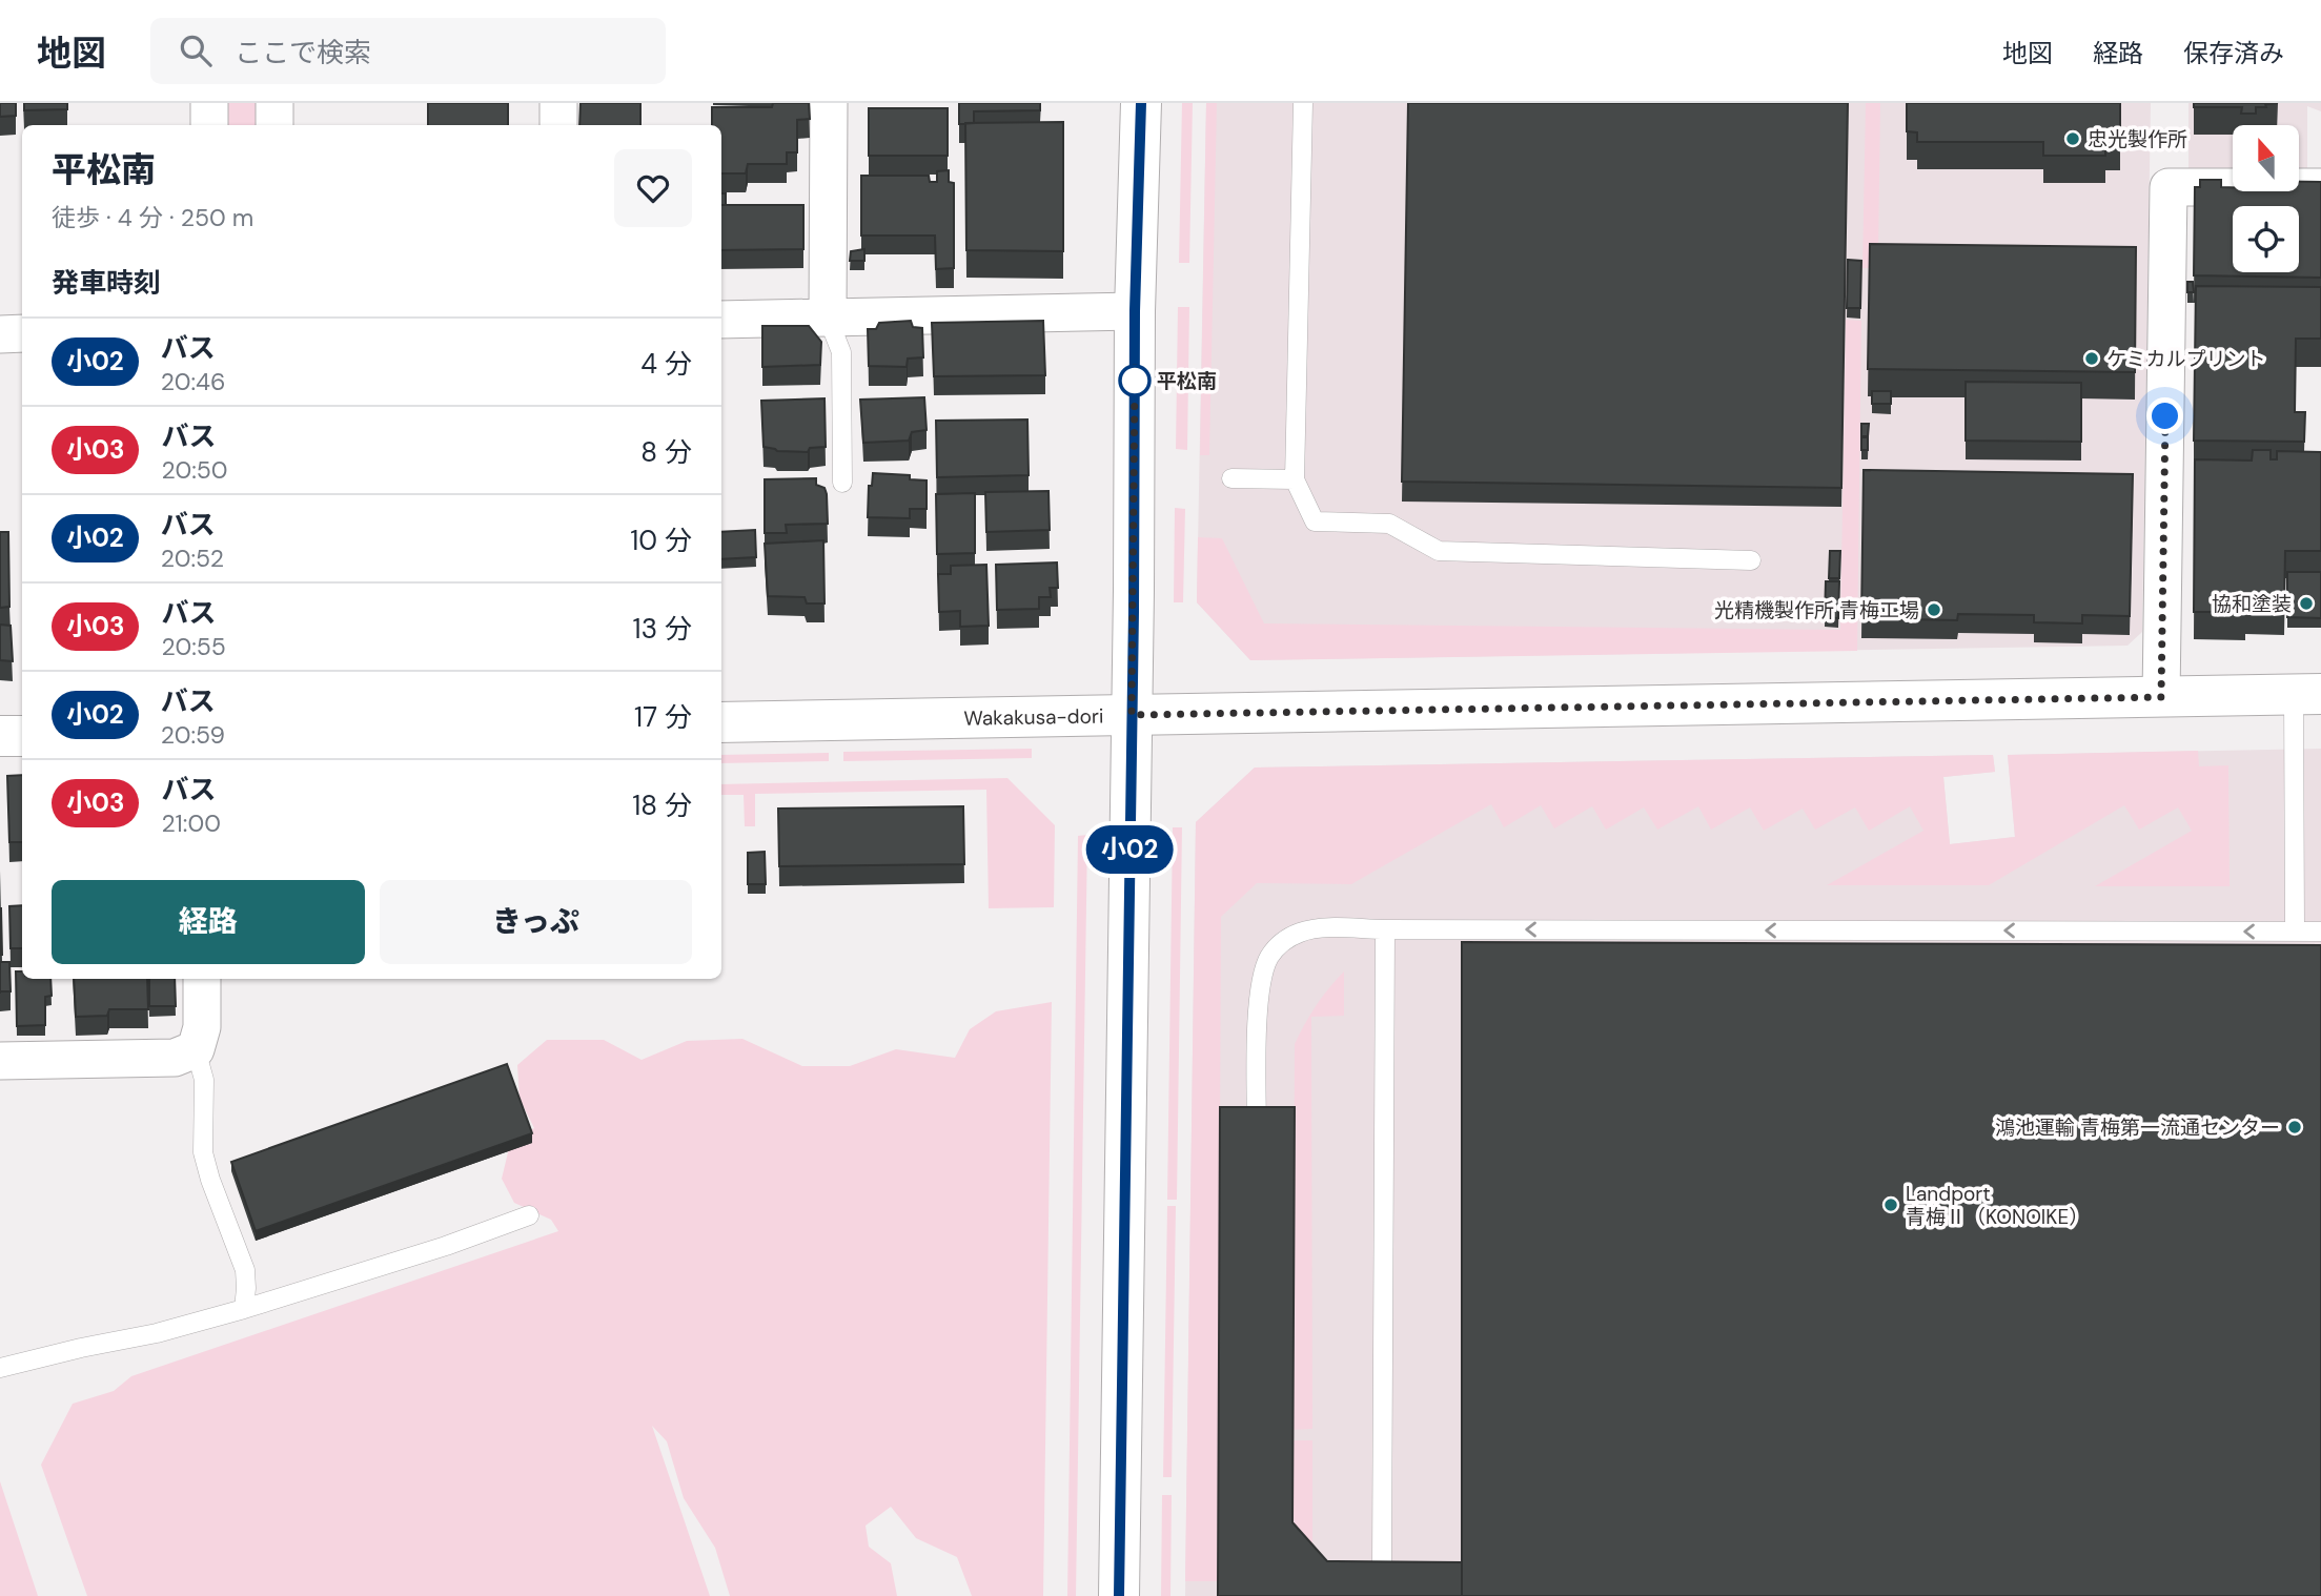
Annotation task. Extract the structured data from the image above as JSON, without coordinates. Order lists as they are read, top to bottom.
{
  "streets": {
    "street": ["Wakakusa-dori"]
  },
  "places": [
    "忠光製作所",
    "ケミカルプリント",
    "平松南",
    "協和塗装",
    "光精機製作所 青梅工場",
    "鴻池運輸 青梅第一流通センター",
    "Landport 青梅Ⅱ（KONOIKE）"
  ],
  "lines": ["bus line 小02"],
  "north": "top",
  "page": {
    "header": "地図",
    "search": "ここで検索",
    "nav": ["地図", "経路", "保存済み"],
    "on_map": "小02",
    "heading": [
      ["平松南", "徒歩 · 4 分 · 250 m"],
      "発車時刻"
    ],
    "list": [
      {
        "mark": "小02",
        "name": "バス",
        "note": "20:46",
        "value": "4 分"
      },
      {
        "mark": "小03",
        "name": "バス",
        "note": "20:50",
        "value": "8 分"
      },
      {
        "mark": "小02",
        "name": "バス",
        "note": "20:52",
        "value": "10 分"
      },
      {
        "mark": "小03",
        "name": "バス",
        "note": "20:55",
        "value": "13 分"
      },
      {
        "mark": "小02",
        "name": "バス",
        "note": "20:59",
        "value": "17 分"
      },
      {
        "mark": "小03",
        "name": "バス",
        "note": "21:00",
        "value": "18 分"
      }
    ],
    "buttons": ["経路", "きっぷ"]
  }
}
